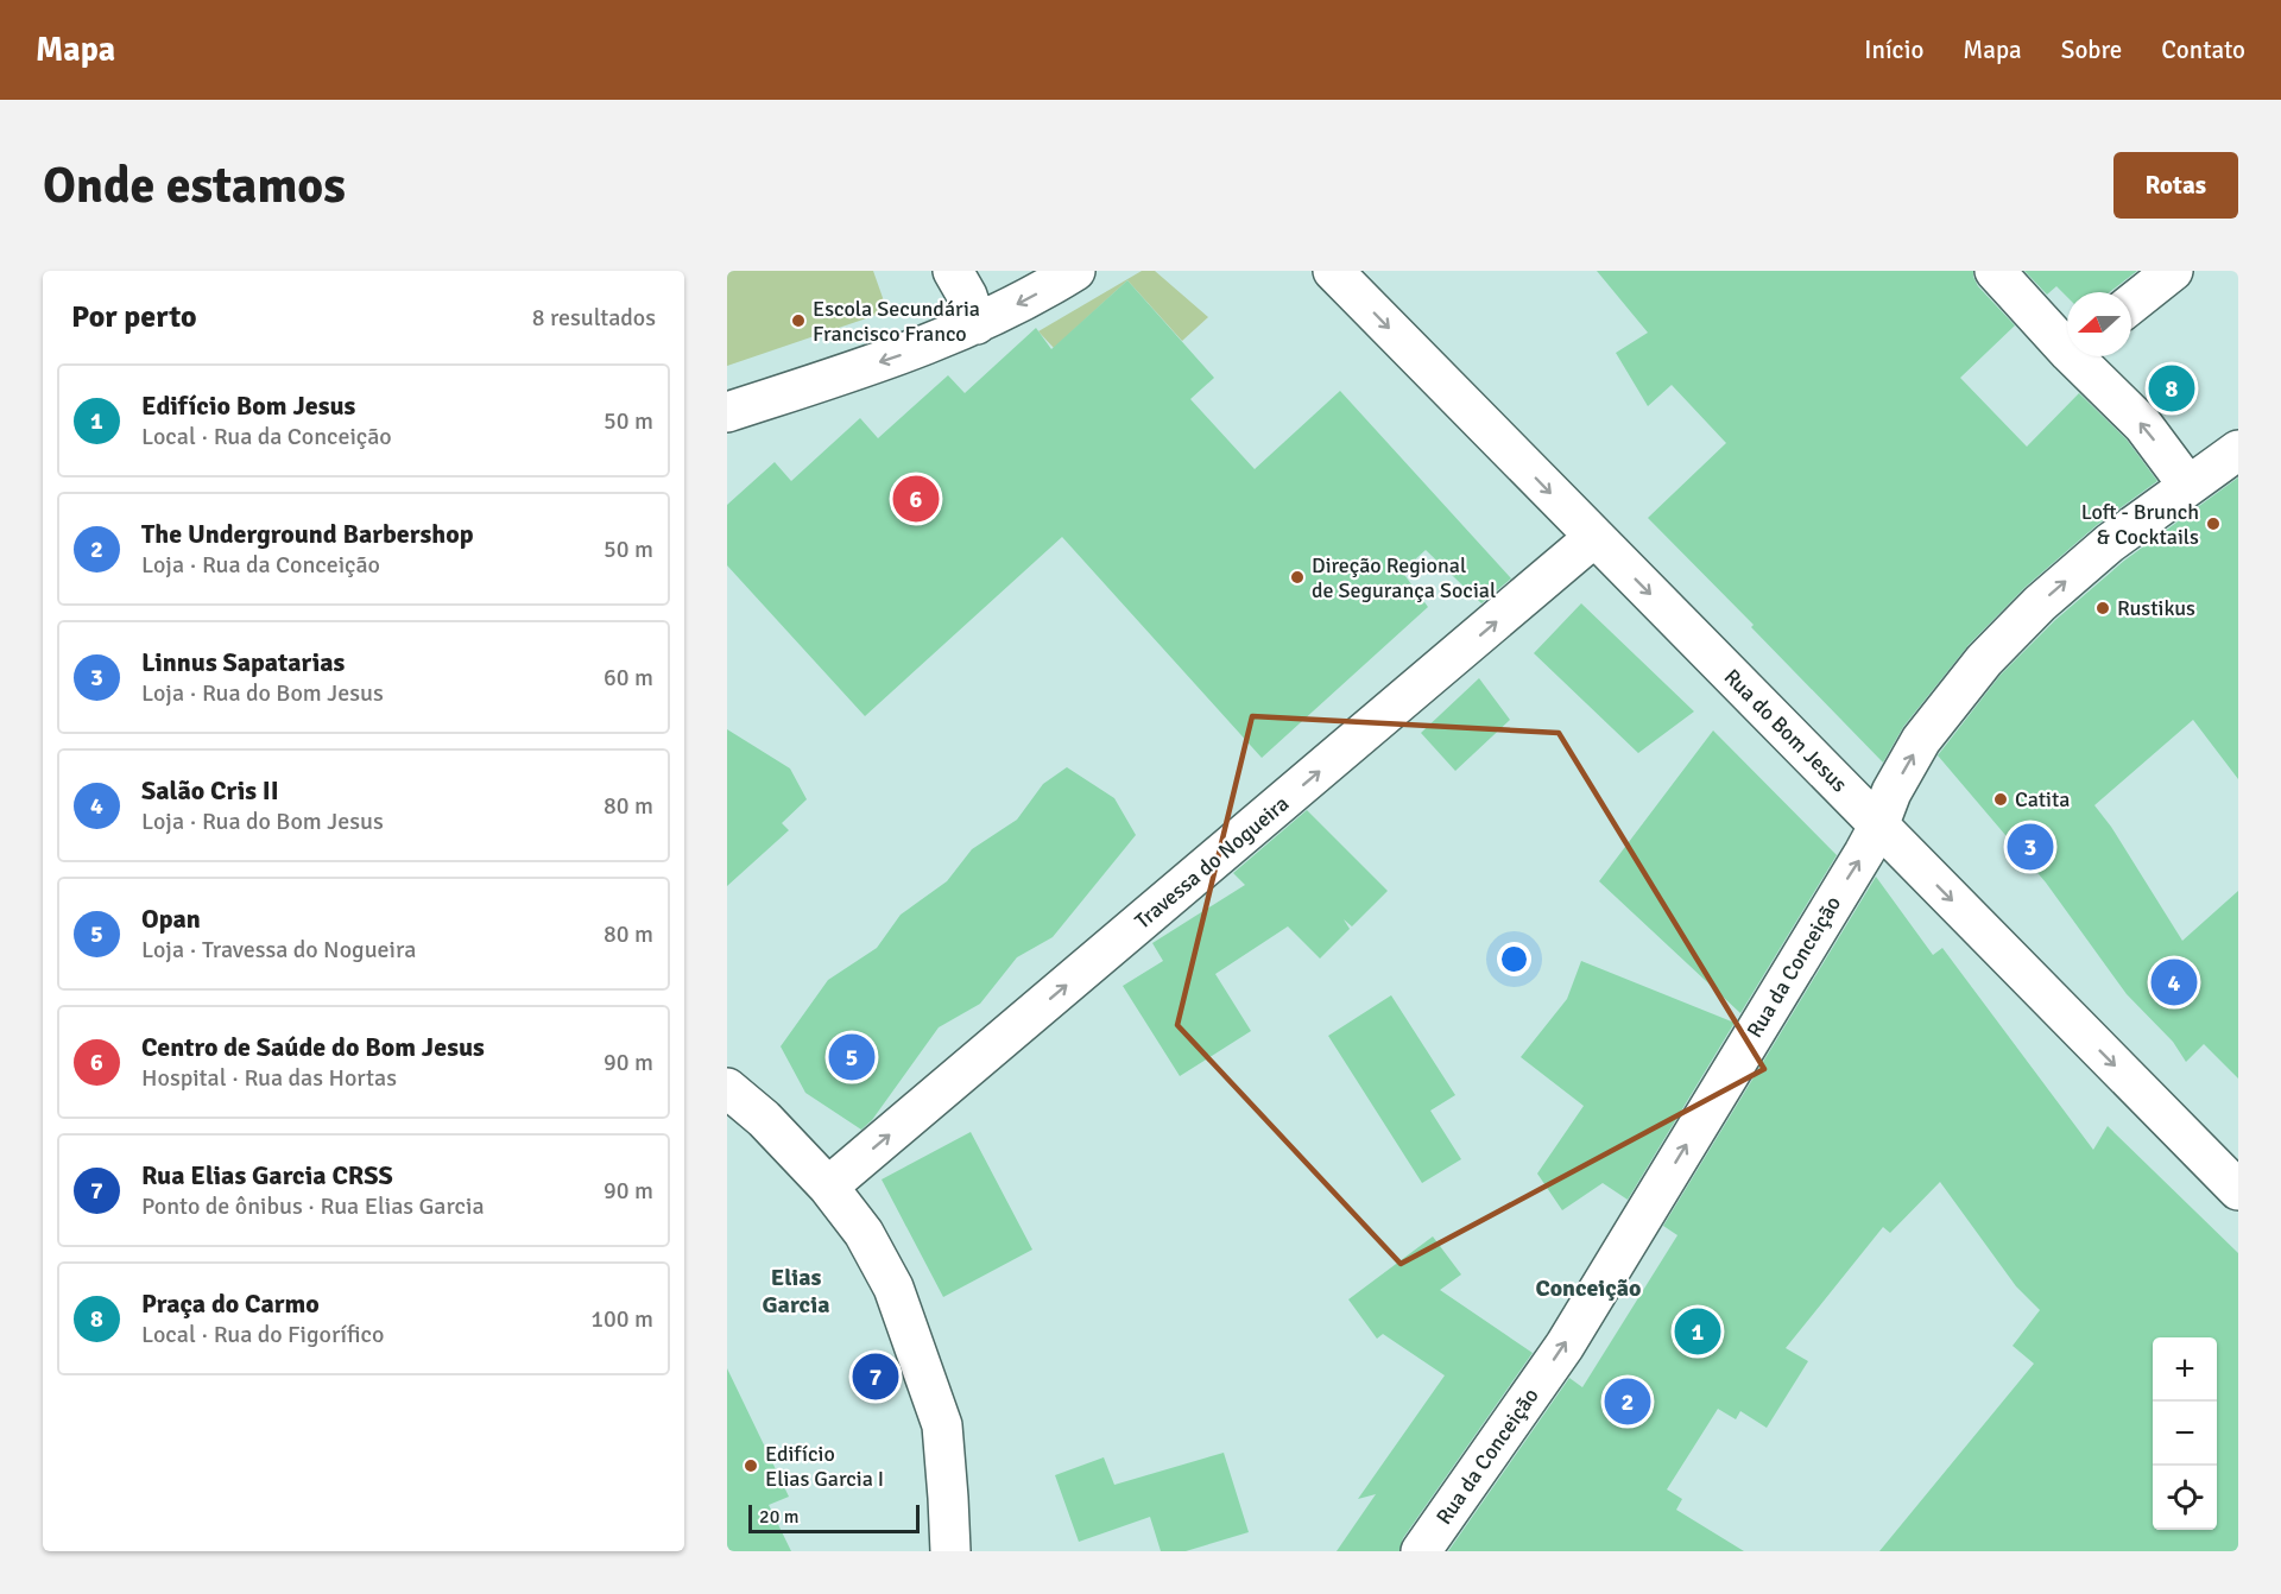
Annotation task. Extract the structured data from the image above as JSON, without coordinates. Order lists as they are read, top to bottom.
{
  "streets": {
    "street": ["Rua do Bom Jesus", "Travessa do Nogueira", "Rua da Conceição"]
  },
  "crossings": [
    ["Rua do Bom Jesus", "Travessa do Nogueira"],
    ["Rua do Bom Jesus", "Rua da Conceição"]
  ],
  "one_way": ["Rua do Bom Jesus", "Travessa do Nogueira", "Rua da Conceição"],
  "districts": ["Elias Garcia", "Conceição"],
  "places": [
    "Escola Secundária Francisco Franco",
    "Loft - Brunch & Cocktails",
    "Direção Regional de Segurança Social",
    "Rustikus",
    "Catita",
    "Edifício Elias Garcia I"
  ],
  "scale_bar": "20 m",
  "north": "left",
  "page": {
    "header": "Mapa",
    "nav": [
      "Início",
      "Mapa",
      "Sobre",
      "Contato"
    ],
    "buttons": "Rotas",
    "title": "Onde estamos",
    "heading": ["Por perto", "8 resultados"],
    "pins": [
      "8",
      "6",
      "3",
      "4",
      "5",
      "1",
      "7",
      "2"
    ],
    "list": [
      {
        "mark": "1",
        "name": "Edifício Bom Jesus",
        "note": "Local · Rua da Conceição",
        "value": "50 m"
      },
      {
        "mark": "2",
        "name": "The Underground Barbershop",
        "note": "Loja · Rua da Conceição",
        "value": "50 m"
      },
      {
        "mark": "3",
        "name": "Linnus Sapatarias",
        "note": "Loja · Rua do Bom Jesus",
        "value": "60 m"
      },
      {
        "mark": "4",
        "name": "Salão Cris II",
        "note": "Loja · Rua do Bom Jesus",
        "value": "80 m"
      },
      {
        "mark": "5",
        "name": "Opan",
        "note": "Loja · Travessa do Nogueira",
        "value": "80 m"
      },
      {
        "mark": "6",
        "name": "Centro de Saúde do Bom Jesus",
        "note": "Hospital · Rua das Hortas",
        "value": "90 m"
      },
      {
        "mark": "7",
        "name": "Rua Elias Garcia CRSS",
        "note": "Ponto de ônibus · Rua Elias Garcia",
        "value": "90 m"
      },
      {
        "mark": "8",
        "name": "Praça do Carmo",
        "note": "Local · Rua do Figorífico",
        "value": "100 m"
      }
    ],
    "map_buttons": ["+", "−"],
    "scale": "20 m"
  }
}
